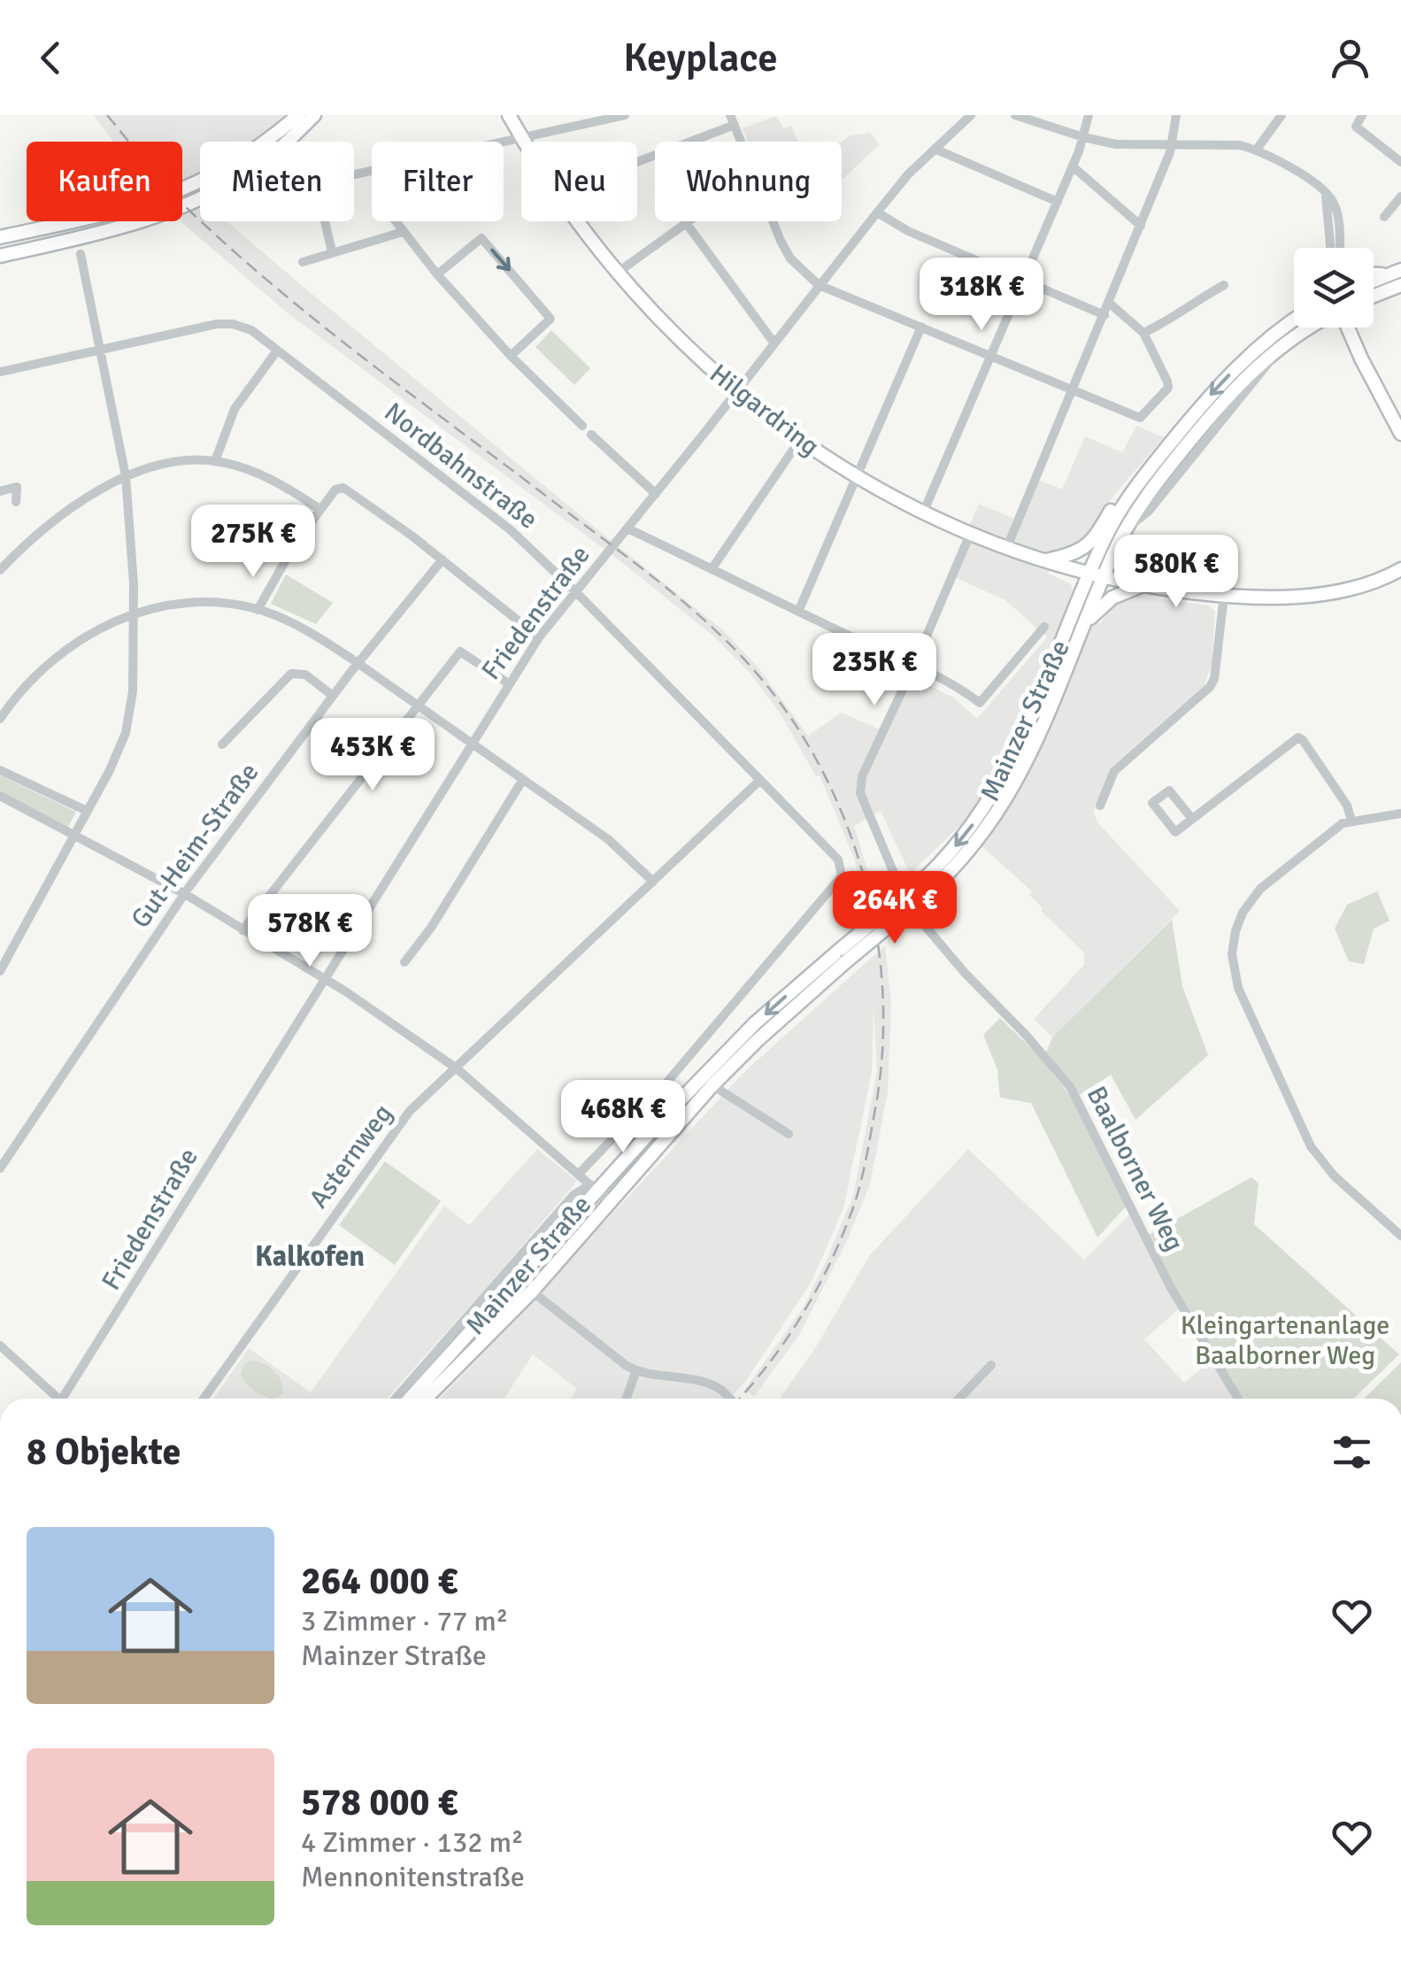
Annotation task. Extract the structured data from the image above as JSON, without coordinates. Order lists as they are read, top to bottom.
{
  "streets": {
    "main road": ["Hilgardring", "Mainzer Straße"],
    "street": [
      "Nordbahnstraße",
      "Friedenstraße",
      "Gut-Heim-Straße",
      "Asternweg",
      "Baalborner Weg"
    ]
  },
  "crossings": [
    ["Hilgardring", "Friedenstraße"],
    ["Hilgardring", "Mainzer Straße"],
    ["Hilgardring", "Baalborner Weg"],
    ["Nordbahnstraße", "Friedenstraße"],
    ["Nordbahnstraße", "Mainzer Straße"],
    ["Nordbahnstraße", "Asternweg"],
    ["Mainzer Straße", "Baalborner Weg"]
  ],
  "districts": ["Kalkofen"],
  "parks": ["Kleingartenanlage Baalborner Weg"],
  "page": {
    "header": "Keyplace",
    "chip": [
      "Kaufen",
      "Mieten",
      "Filter",
      "Neu",
      "Wohnung"
    ],
    "price": [
      "318K €",
      "275K €",
      "580K €",
      "235K €",
      "453K €",
      "264K €",
      "578K €",
      "468K €"
    ],
    "heading": "8 Objekte",
    "list": [
      {
        "name": "264 000 €",
        "note": "3 Zimmer · 77 m² · Mainzer Straße"
      },
      {
        "name": "578 000 €",
        "note": "4 Zimmer · 132 m² · Mennonitenstraße"
      }
    ]
  }
}
